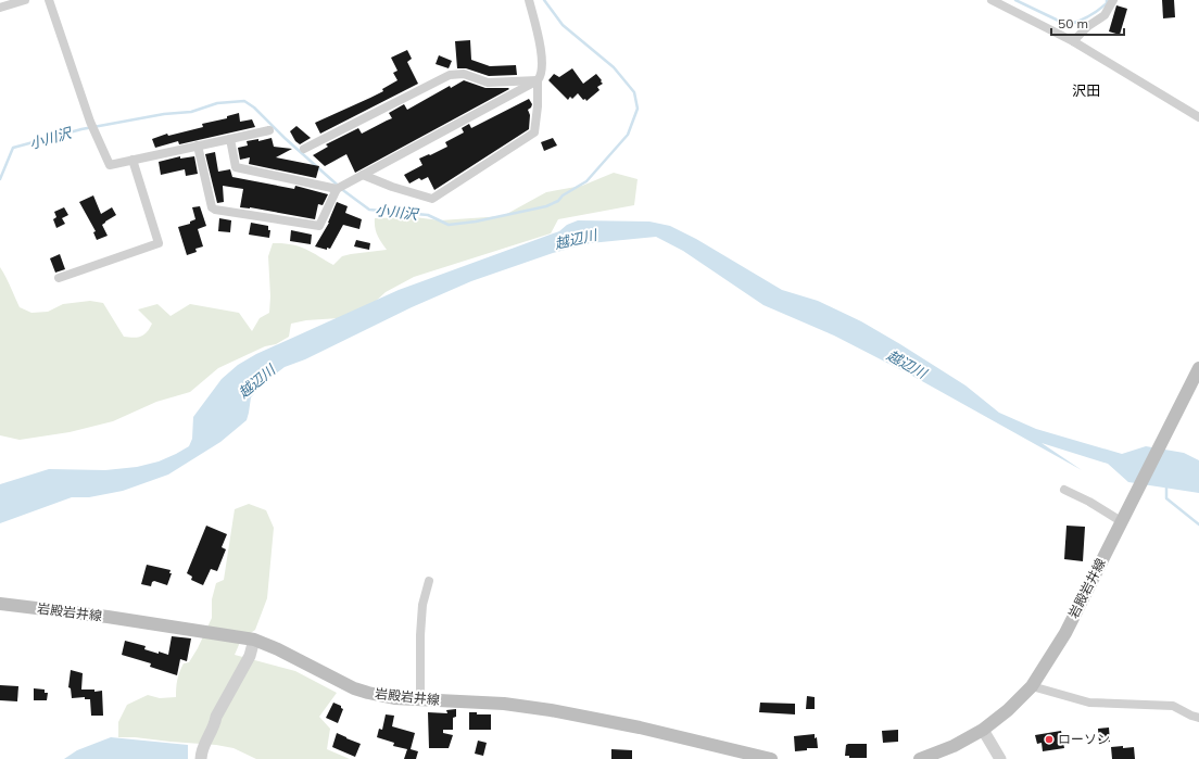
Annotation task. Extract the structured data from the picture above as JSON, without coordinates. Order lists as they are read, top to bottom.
{
  "streets": {
    "main road": ["岩殿岩井線"]
  },
  "districts": ["沢田"],
  "water": ["小川沢", "越辺川"],
  "places": ["ローソン"],
  "scale_bar": "50 m"
}
